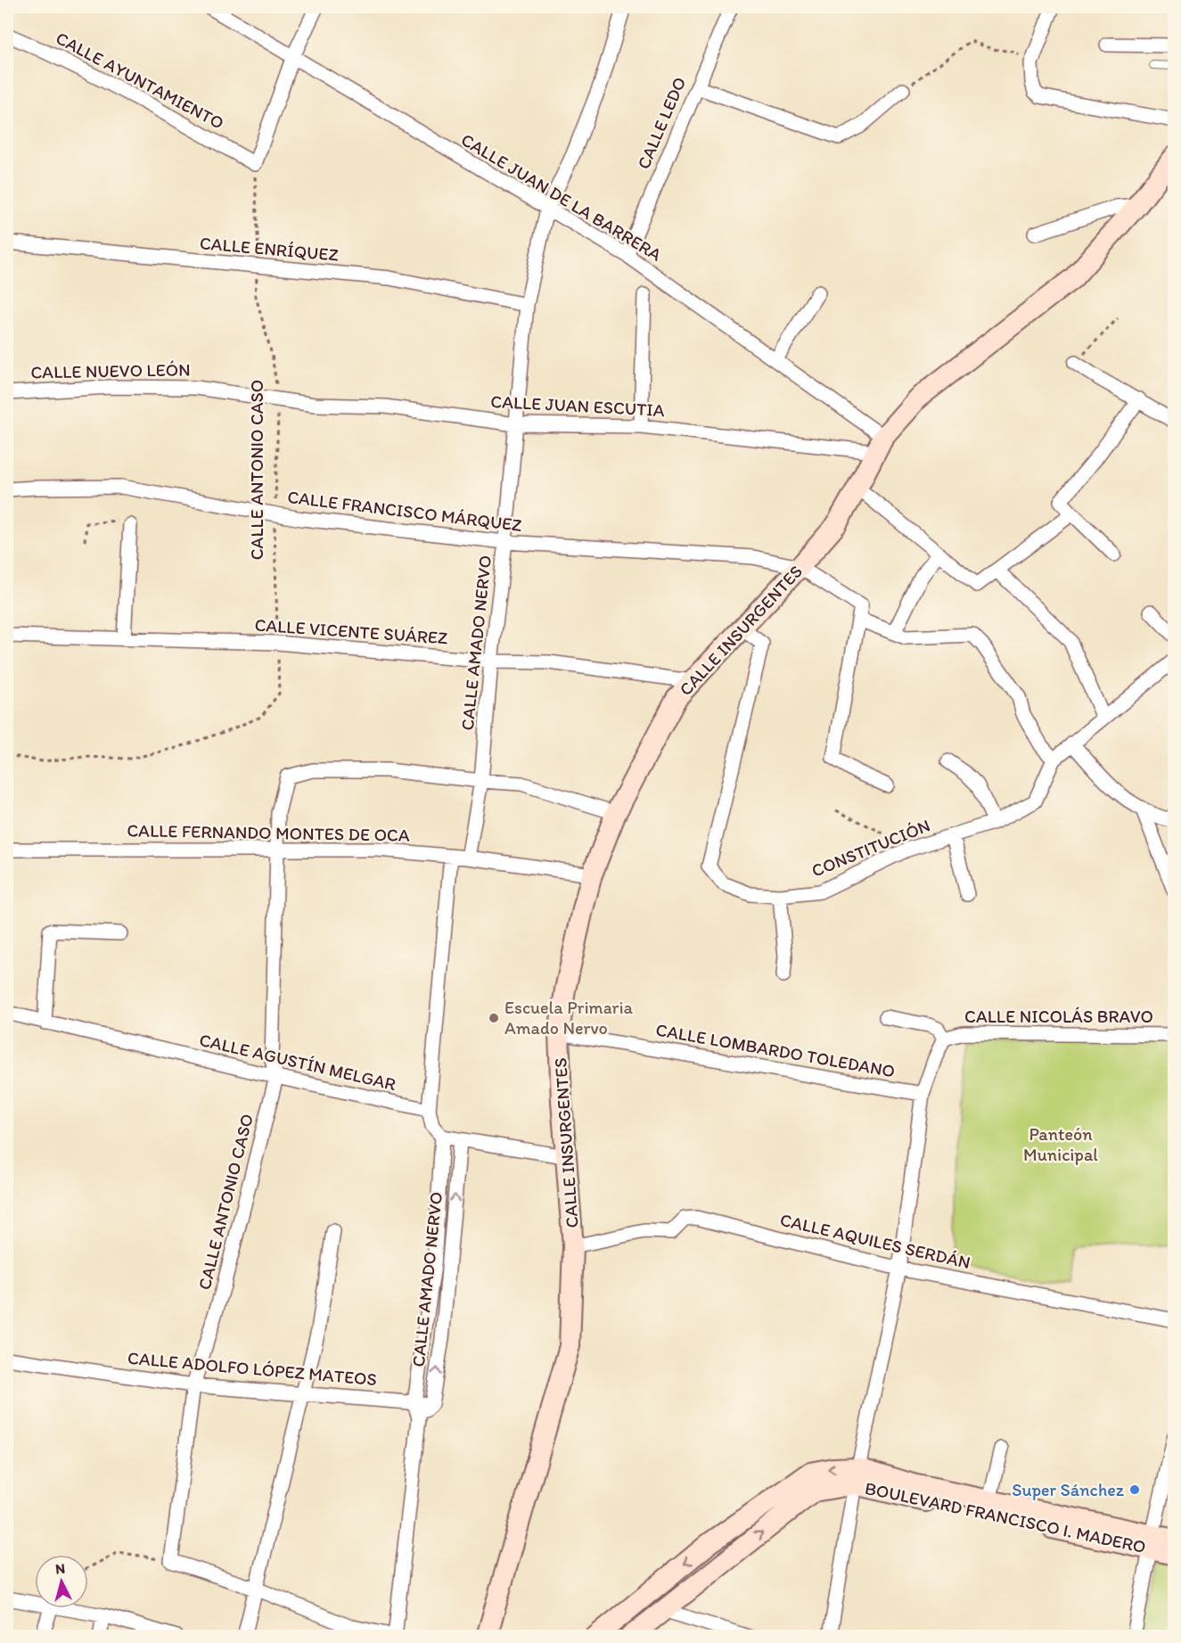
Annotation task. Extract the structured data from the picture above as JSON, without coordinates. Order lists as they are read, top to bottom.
{
  "streets": {
    "main road": ["CALLE INSURGENTES", "BOULEVARD FRANCISCO I. MADERO"],
    "street": [
      "CALLE AYUNTAMIENTO",
      "CALLE LEDO",
      "CALLE JUAN DE LA BARRERA",
      "CALLE ENRÍQUEZ",
      "CALLE NUEVO LEÓN",
      "CALLE JUAN ESCUTIA",
      "CALLE ANTONIO CASO",
      "CALLE FRANCISCO MÁRQUEZ",
      "CALLE VICENTE SUÁREZ",
      "CALLE AMADO NERVO",
      "CALLE FERNANDO MONTES DE OCA",
      "CONSTITUCIÓN",
      "CALLE NICOLÁS BRAVO",
      "CALLE LOMBARDO TOLEDANO",
      "CALLE AGUSTÍN MELGAR",
      "CALLE AQUILES SERDÁN",
      "CALLE ADOLFO LÓPEZ MATEOS"
    ]
  },
  "crossings": [
    ["CALLE AYUNTAMIENTO", "CALLE ANTONIO CASO"],
    ["CALLE LEDO", "CALLE JUAN DE LA BARRERA"],
    ["CALLE JUAN DE LA BARRERA", "CALLE JUAN ESCUTIA"],
    ["CALLE JUAN DE LA BARRERA", "CALLE INSURGENTES"],
    ["CALLE JUAN DE LA BARRERA", "CALLE AMADO NERVO"],
    ["CALLE ENRÍQUEZ", "CALLE ANTONIO CASO"],
    ["CALLE ENRÍQUEZ", "CALLE AMADO NERVO"],
    ["CALLE NUEVO LEÓN", "CALLE JUAN ESCUTIA"],
    ["CALLE NUEVO LEÓN", "CALLE ANTONIO CASO"],
    ["CALLE JUAN ESCUTIA", "CALLE ANTONIO CASO"],
    ["CALLE JUAN ESCUTIA", "CALLE INSURGENTES"],
    ["CALLE JUAN ESCUTIA", "CALLE AMADO NERVO"],
    ["CALLE ANTONIO CASO", "CALLE FRANCISCO MÁRQUEZ"],
    ["CALLE ANTONIO CASO", "CALLE VICENTE SUÁREZ"],
    ["CALLE ANTONIO CASO", "CALLE AMADO NERVO"],
    ["CALLE ANTONIO CASO", "CALLE FERNANDO MONTES DE OCA"],
    ["CALLE ANTONIO CASO", "CALLE AGUSTÍN MELGAR"],
    ["CALLE ANTONIO CASO", "CALLE ADOLFO LÓPEZ MATEOS"],
    ["CALLE FRANCISCO MÁRQUEZ", "CALLE INSURGENTES"],
    ["CALLE FRANCISCO MÁRQUEZ", "CALLE AMADO NERVO"],
    ["CALLE INSURGENTES", "CALLE VICENTE SUÁREZ"],
    ["CALLE INSURGENTES", "CALLE FERNANDO MONTES DE OCA"],
    ["CALLE INSURGENTES", "CONSTITUCIÓN"],
    ["CALLE INSURGENTES", "CALLE LOMBARDO TOLEDANO"],
    ["CALLE INSURGENTES", "CALLE AQUILES SERDÁN"],
    ["CALLE VICENTE SUÁREZ", "CALLE AMADO NERVO"],
    ["CALLE AMADO NERVO", "CALLE FERNANDO MONTES DE OCA"],
    ["CALLE AMADO NERVO", "CALLE ADOLFO LÓPEZ MATEOS"]
  ],
  "parks": ["Panteón Municipal"],
  "places": ["Escuela Primaria Amado Nervo", "Super Sánchez"],
  "north": "top"
}
